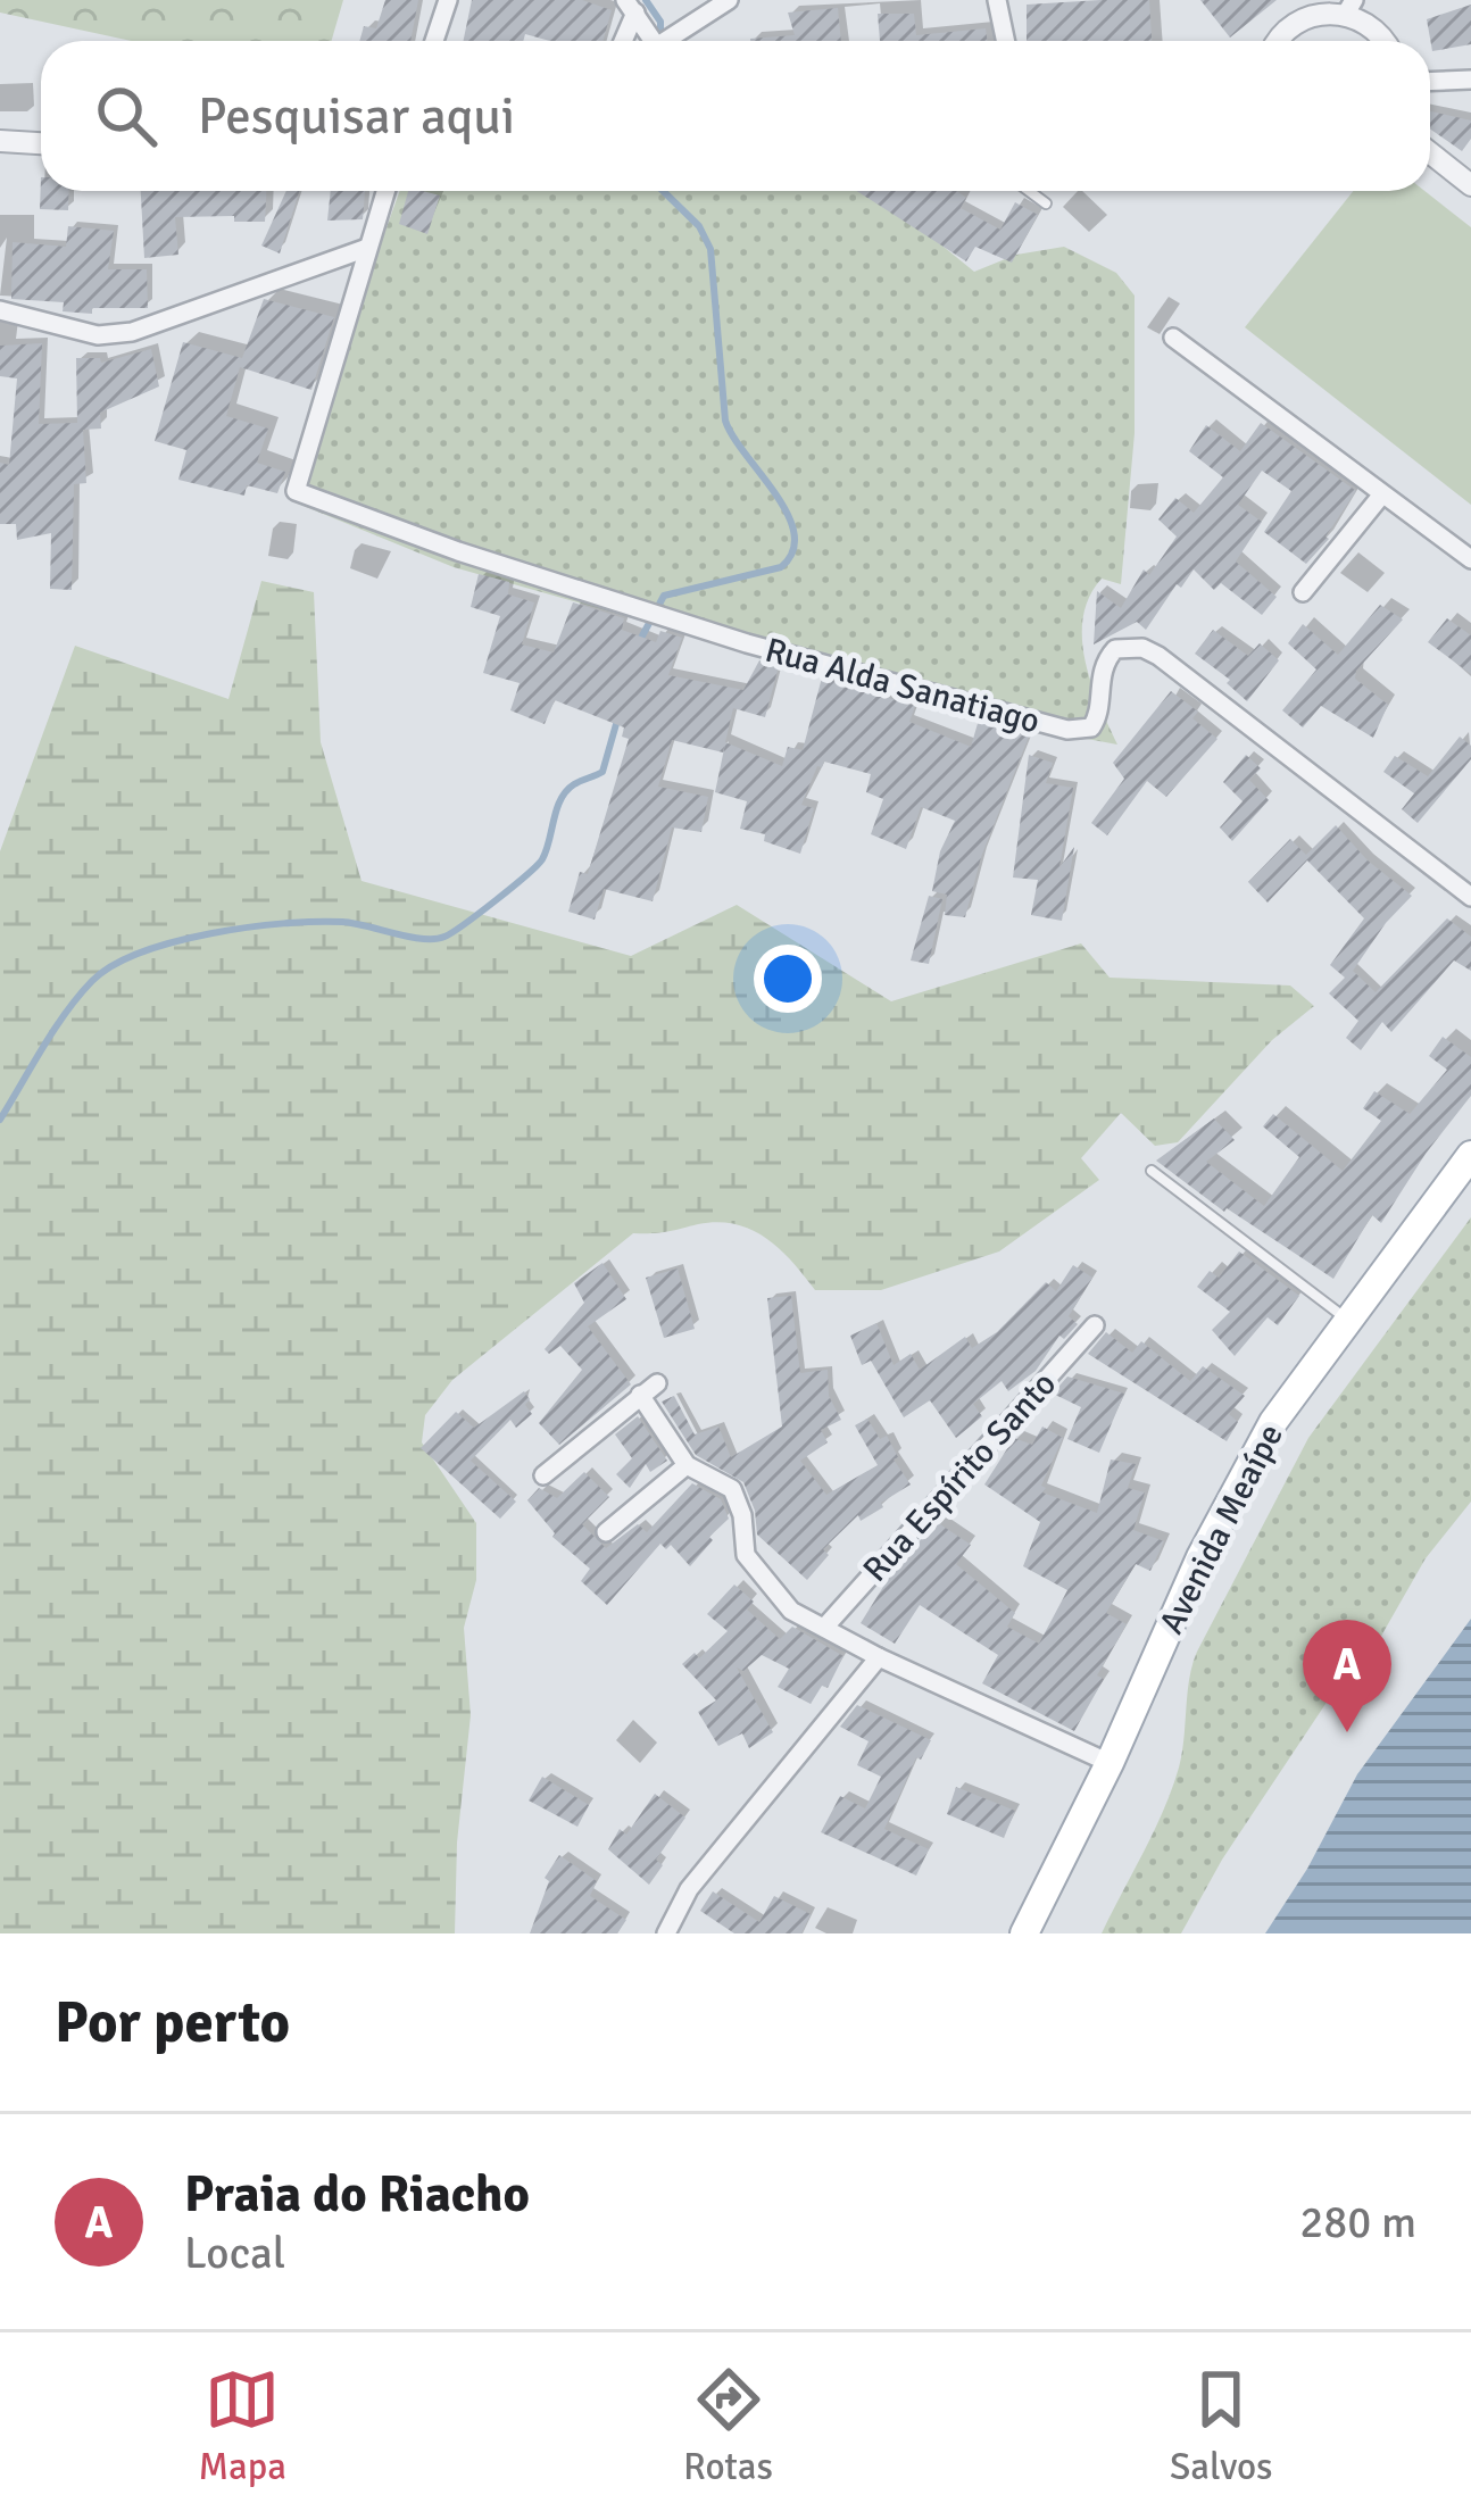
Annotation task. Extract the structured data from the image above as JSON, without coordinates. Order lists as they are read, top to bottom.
{
  "streets": {
    "main road": ["Avenida Meaípe"],
    "street": ["Rua Alda Sanatiago", "Rua Espírito Santo"]
  },
  "page": {
    "search": "Pesquisar aqui",
    "pins": "A",
    "heading": "Por perto",
    "list": [
      {
        "mark": "A",
        "name": "Praia do Riacho",
        "note": "Local",
        "value": "280 m"
      }
    ],
    "nav": ["Mapa", "Rotas", "Salvos"]
  }
}
